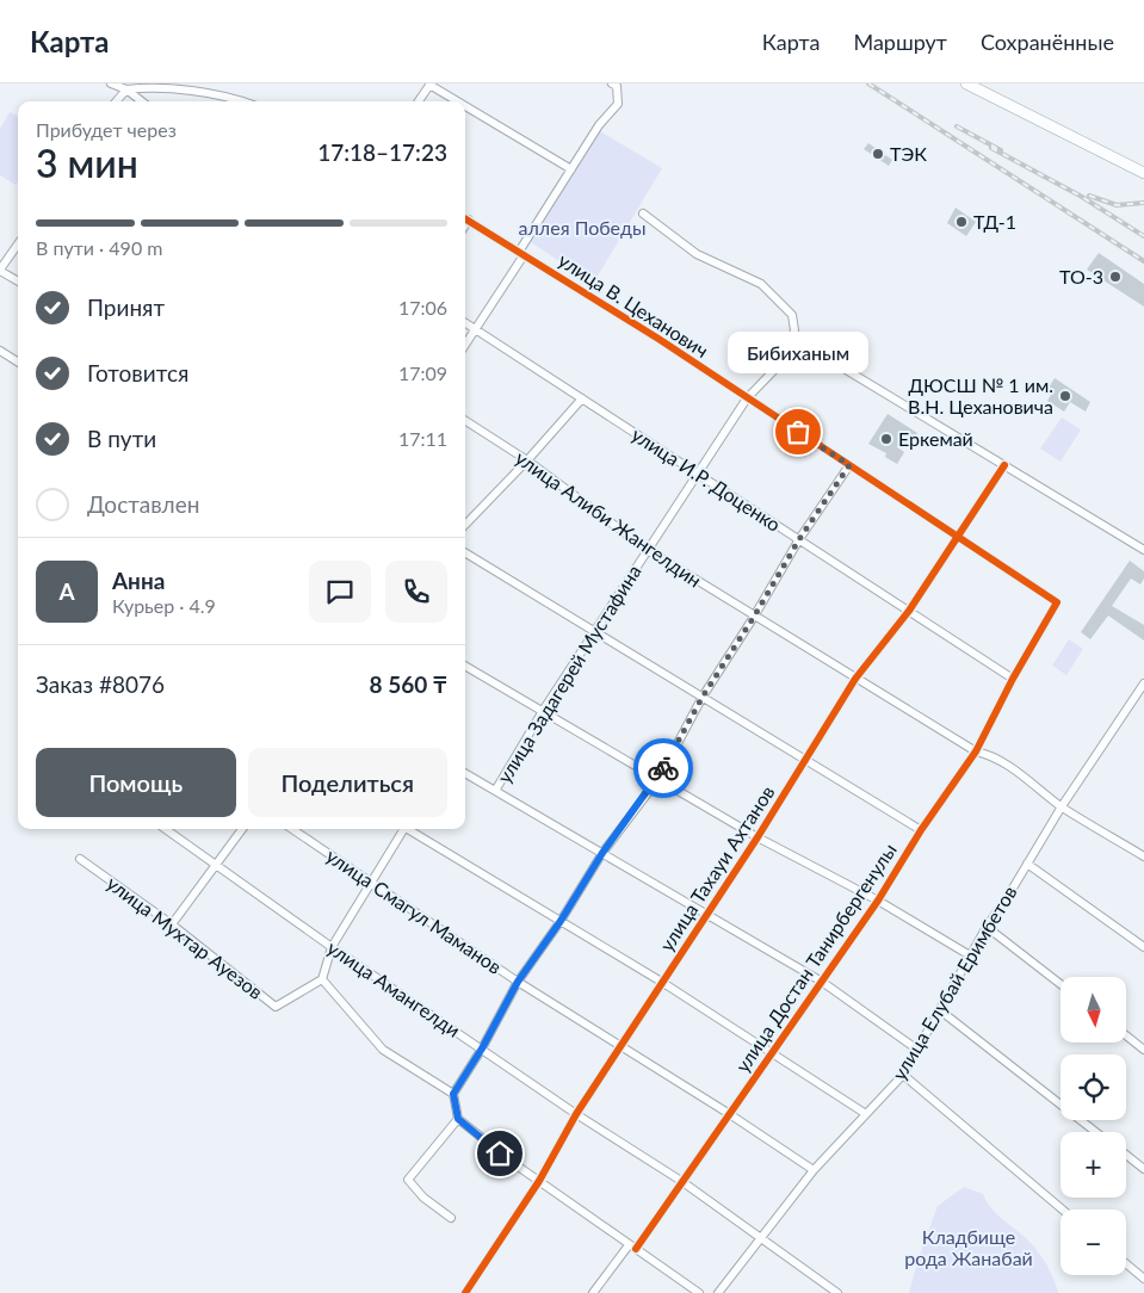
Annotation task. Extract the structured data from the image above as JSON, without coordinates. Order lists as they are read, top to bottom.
{
  "streets": {
    "street": [
      "улица В. Цеханович",
      "улица И.Р. Доценко",
      "улица Алиби Жангелдин",
      "улица Задагерей Мустафина",
      "улица Тахауи Ахтанов",
      "улица Смагул Маманов",
      "улица Мухтар Ауезов",
      "улица Достан Танирбергенулы",
      "улица Елубай Еримбетов",
      "улица Амангелди"
    ]
  },
  "crossings": [
    ["улица В. Цеханович", "улица Задагерей Мустафина"],
    ["улица В. Цеханович", "улица Тахауи Ахтанов"],
    ["улица В. Цеханович", "улица Достан Танирбергенулы"],
    ["улица И.Р. Доценко", "улица Задагерей Мустафина"],
    ["улица И.Р. Доценко", "улица Тахауи Ахтанов"],
    ["улица И.Р. Доценко", "улица Достан Танирбергенулы"],
    ["улица Алиби Жангелдин", "улица Задагерей Мустафина"],
    ["улица Алиби Жангелдин", "улица Тахауи Ахтанов"],
    ["улица Алиби Жангелдин", "улица Достан Танирбергенулы"],
    ["улица Алиби Жангелдин", "улица Елубай Еримбетов"],
    ["улица Тахауи Ахтанов", "улица Смагул Маманов"],
    ["улица Тахауи Ахтанов", "улица Амангелди"],
    ["улица Смагул Маманов", "улица Достан Танирбергенулы"],
    ["улица Смагул Маманов", "улица Елубай Еримбетов"],
    ["улица Достан Танирбергенулы", "улица Амангелди"],
    ["улица Елубай Еримбетов", "улица Амангелди"]
  ],
  "parks": ["аллея Победы", "Кладбище рода Жанабай"],
  "places": [
    "ТЭК",
    "ТД-1",
    "ТО-3",
    "ДЮСШ № 1 им. В.Н. Цехановича",
    "Бибиханым",
    "Еркемай"
  ],
  "north": "bottom",
  "page": {
    "header": "Карта",
    "nav": ["Карта", "Маршрут", "Сохранённые"],
    "heading": ["3 мин", "Прибудет через", "17:18–17:23"],
    "panel": [
      "Анна",
      "Курьер · 4.9",
      "Заказ #8076",
      "8 560 ₸"
    ],
    "bar": "В пути · 490 m",
    "list": [
      ["Принят", "17:06"],
      ["Готовится", "17:09"],
      ["В пути", "17:11"],
      "Доставлен"
    ],
    "bubble": "Бибиханым",
    "round": "А",
    "buttons": ["Помощь", "Поделиться"],
    "map_buttons": ["+", "−"]
  }
}
